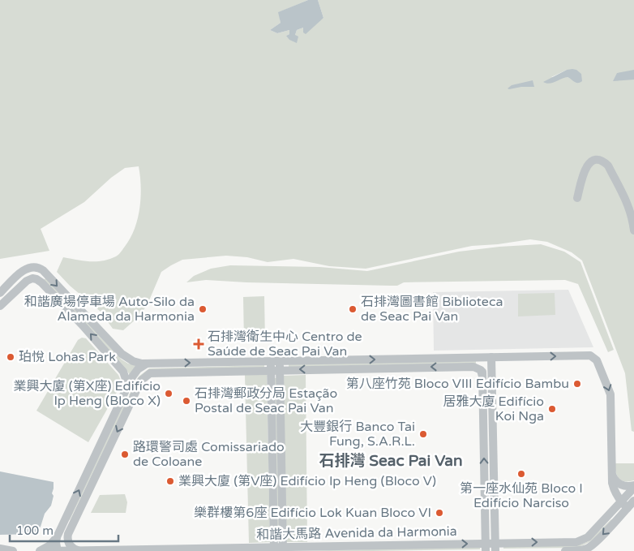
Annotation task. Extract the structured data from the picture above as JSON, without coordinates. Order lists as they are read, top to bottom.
{
  "streets": {
    "street": ["和諧大馬路 Avenida da Harmonia"]
  },
  "districts": ["石排灣 Seac Pai Van"],
  "places": {
    "other": [
      "和諧廣場停車場 Auto-Silo da Alameda da Harmonia",
      "石排灣圖書館 Biblioteca de Seac Pai Van",
      "珀悅 Lohas Park",
      "第八座竹苑 Bloco VIII Edifício Bambu",
      "業興大廈 (第X座) Edifício Ip Heng (Bloco X)",
      "石排灣郵政分局 Estação Postal de Seac Pai Van",
      "居雅大廈 Edifício Koi Nga",
      "大豐銀行 Banco Tai Fung, S.A.R.L.",
      "路環警司處 Comissariado de Coloane",
      "第一座水仙苑 Bloco I Edifício Narciso",
      "業興大廈 (第V座) Edifício Ip Heng (Bloco V)",
      "樂群樓第6座 Edifício Lok Kuan Bloco VI"
    ],
    "health": ["石排灣衛生中心 Centro de Saúde de Seac Pai Van"]
  },
  "scale_bar": "100 m"
}
